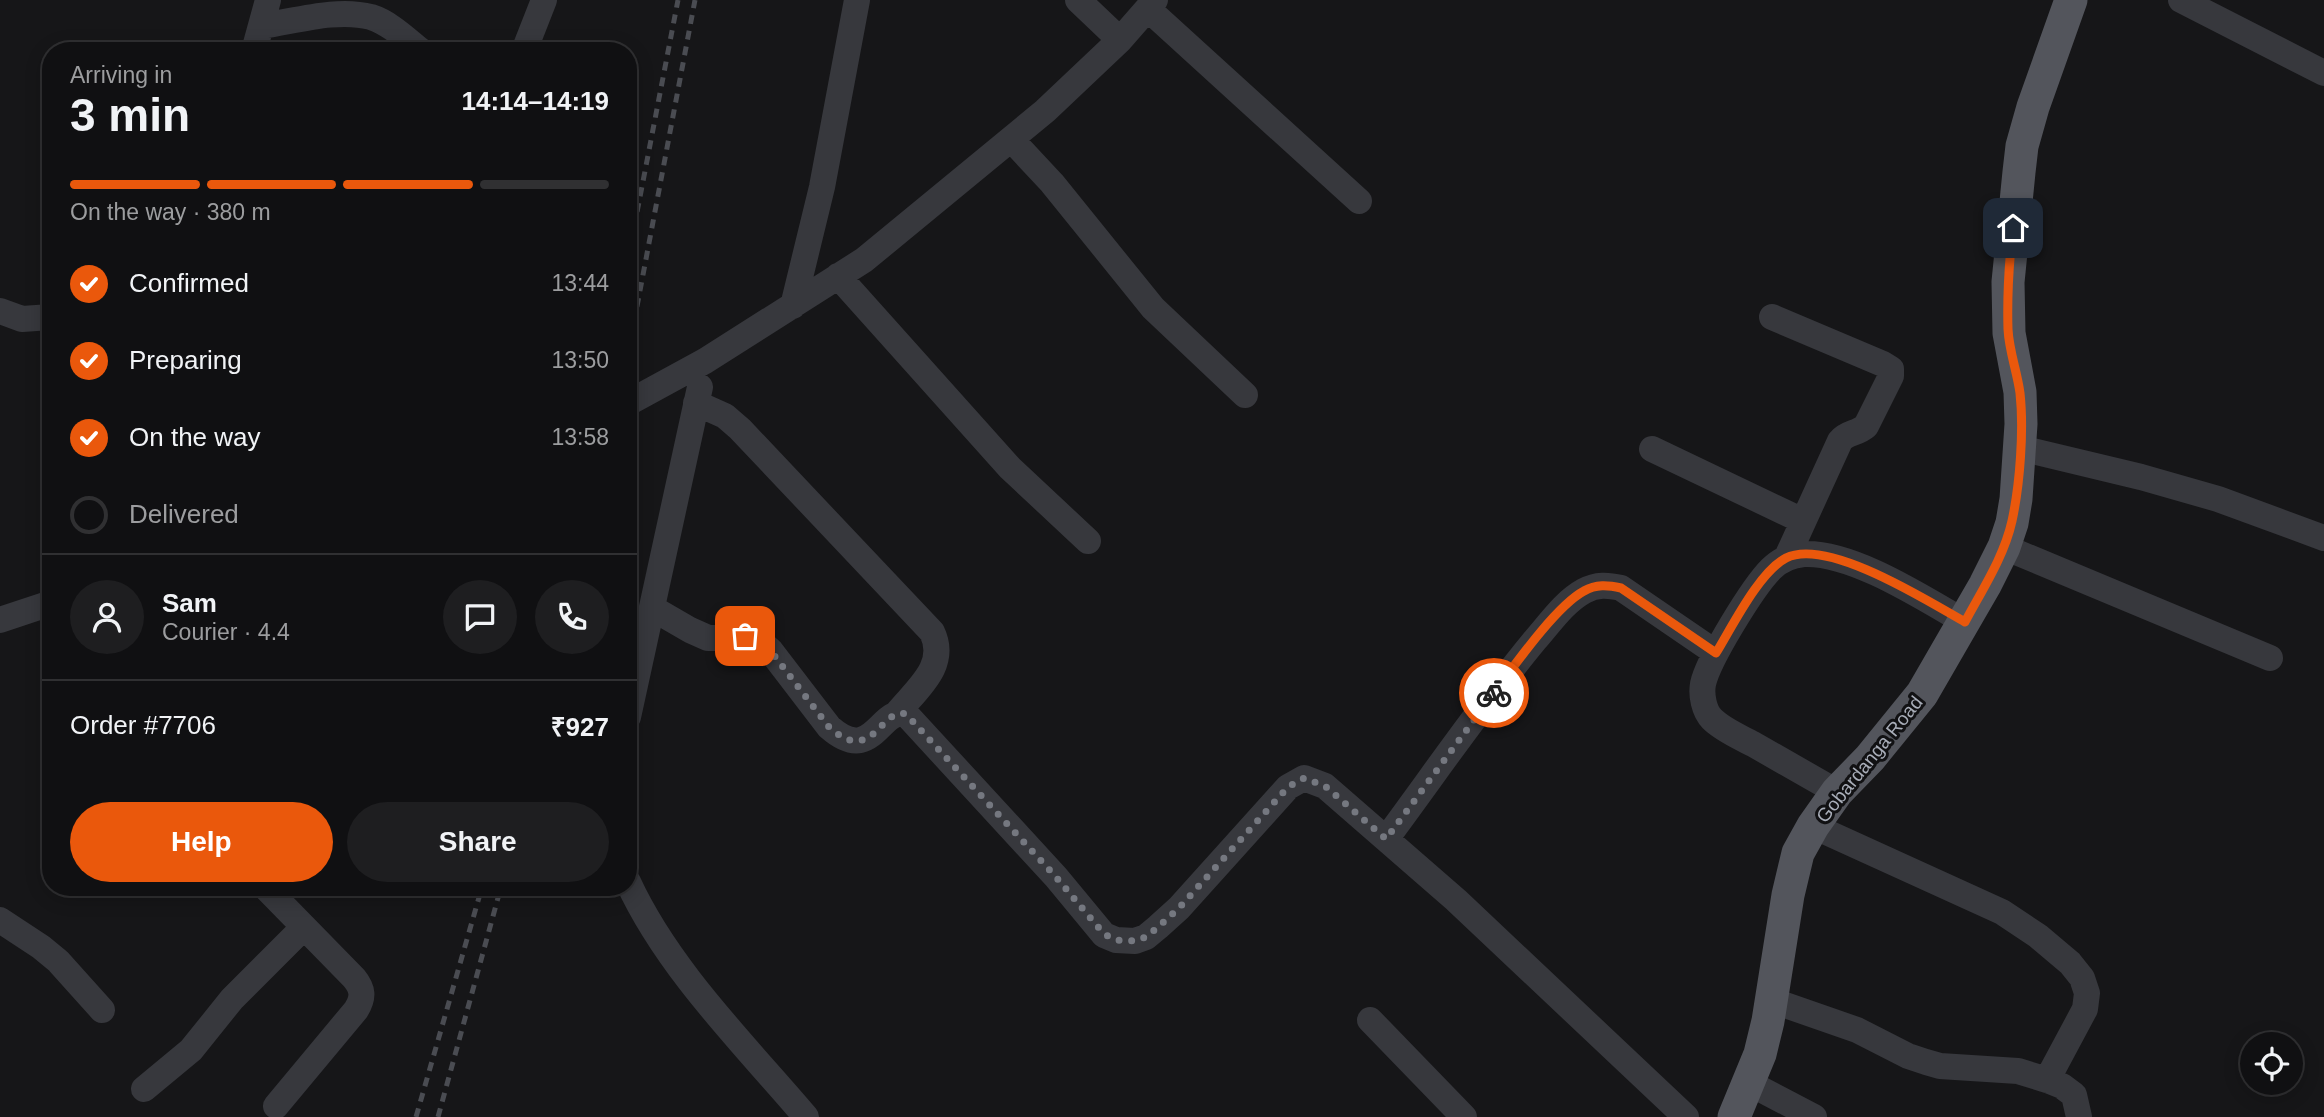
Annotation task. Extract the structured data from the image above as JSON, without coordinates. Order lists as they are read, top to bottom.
{
  "streets": {
    "main road": ["Gobardanga Road"]
  },
  "page": {
    "heading": ["3 min", "Arriving in", "14:14–14:19"],
    "panel": [
      "Sam",
      "Courier · 4.4",
      "Order #7706",
      "₹927"
    ],
    "bar": "On the way · 380 m",
    "list": [
      ["Confirmed", "13:44"],
      ["Preparing", "13:50"],
      ["On the way", "13:58"],
      "Delivered"
    ],
    "buttons": ["Help", "Share"]
  }
}
